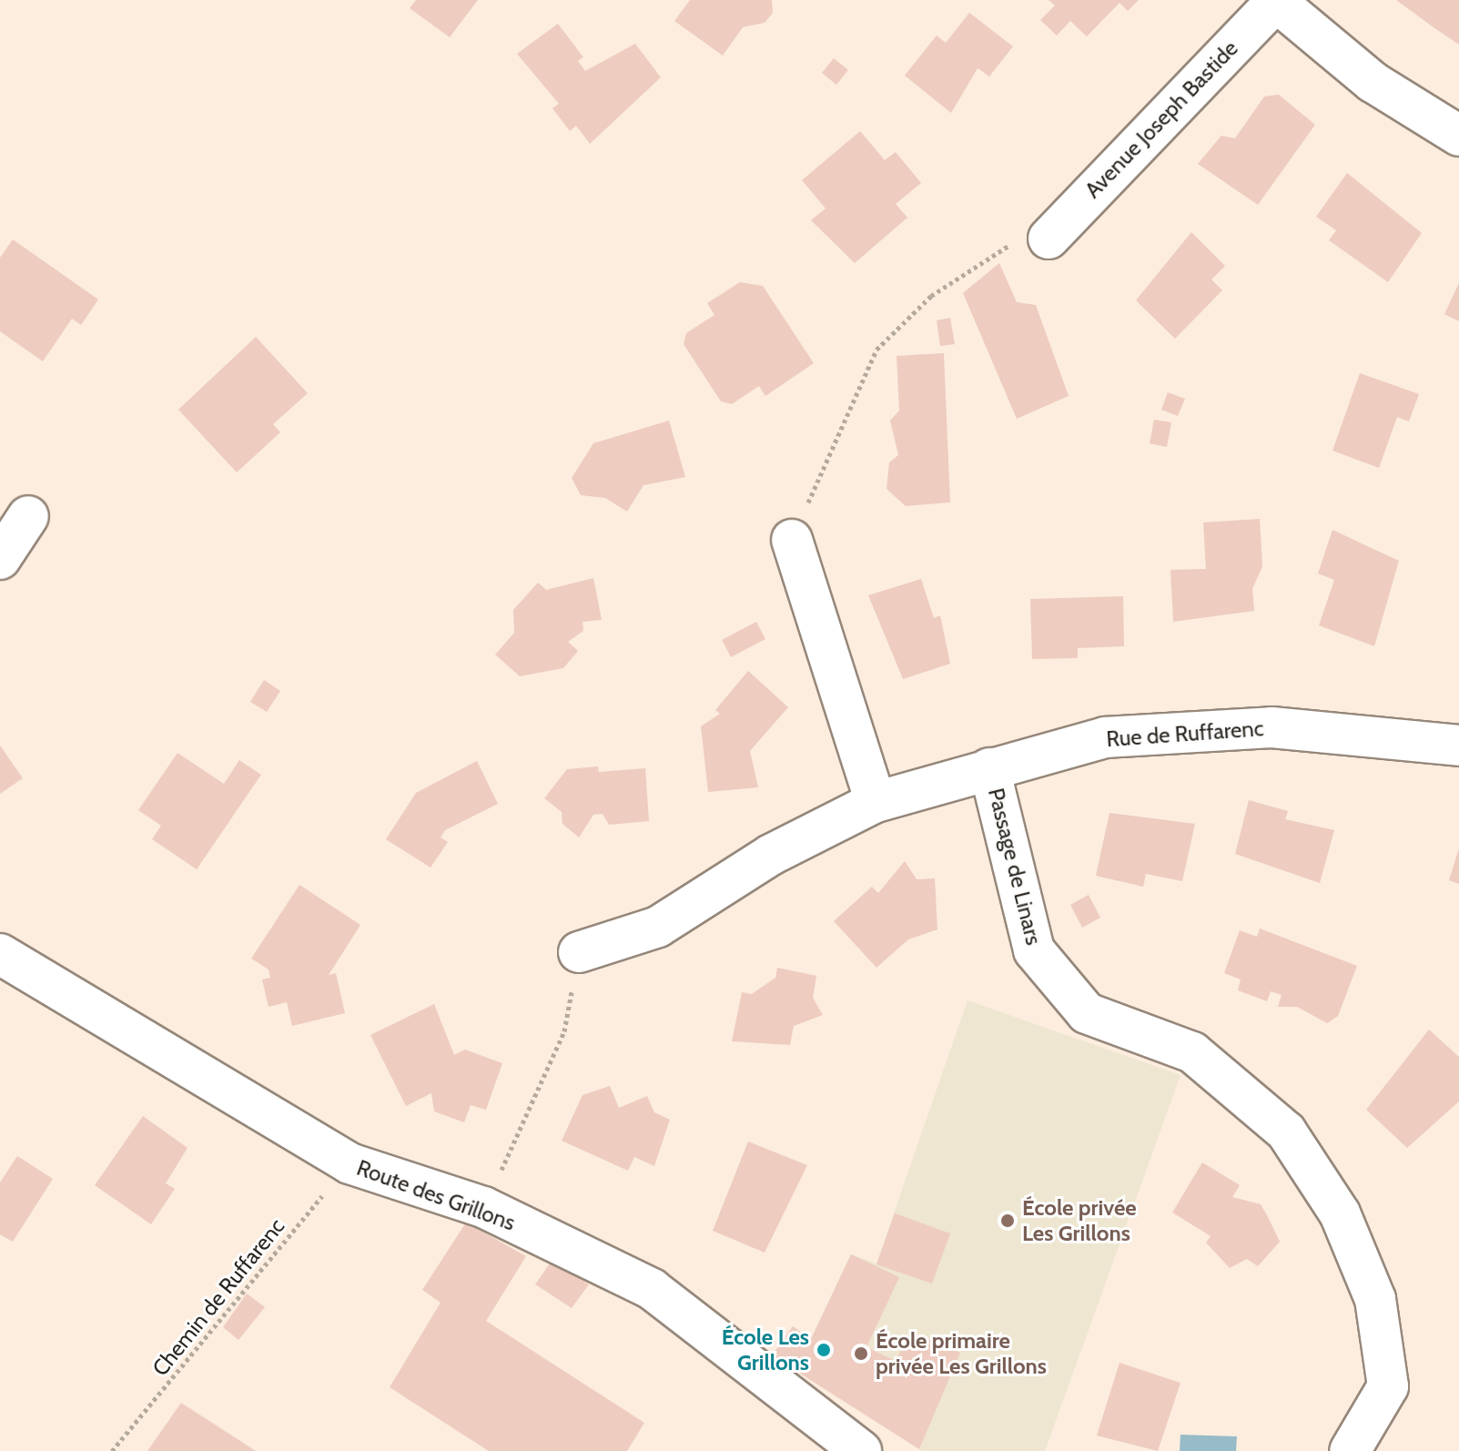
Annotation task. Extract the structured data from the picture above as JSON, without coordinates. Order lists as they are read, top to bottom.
{
  "streets": {
    "street": [
      "Avenue Joseph Bastide",
      "Rue de Ruffarenc",
      "Passage de Linars",
      "Route des Grillons"
    ],
    "path": ["Chemin de Ruffarenc"]
  },
  "crossings": [
    ["Rue de Ruffarenc", "Passage de Linars"],
    ["Route des Grillons", "Chemin de Ruffarenc"]
  ],
  "places": ["École privée Les Grillons", "École Les Grillons", "École primaire privée Les Grillons"]
}
